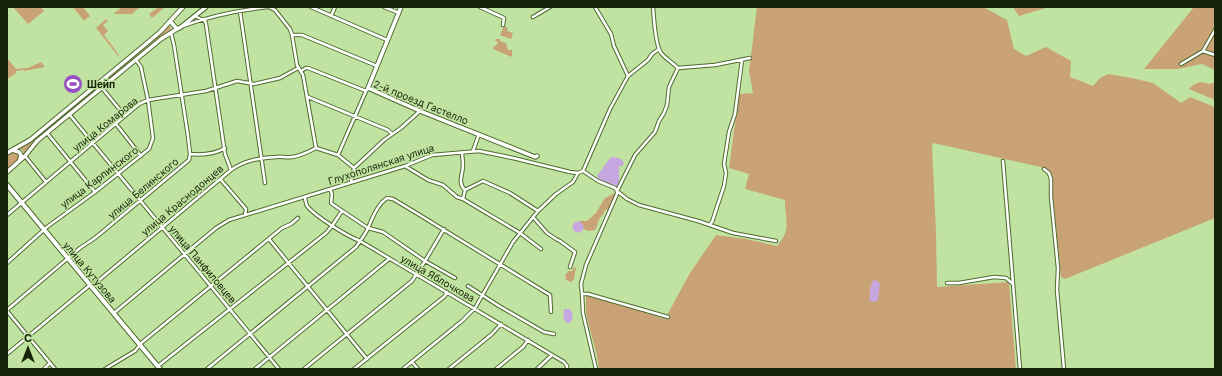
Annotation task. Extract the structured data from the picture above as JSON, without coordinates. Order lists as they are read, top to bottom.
{
  "streets": {
    "main road": ["улица Кутузова"],
    "street": [
      "2-й проезд Гастелло",
      "улица Комарова",
      "Глухополянская улица",
      "улица Карпинского",
      "улица Белинского",
      "улица Краснодонцев",
      "улица Панфиловцев",
      "улица Яблочкова"
    ]
  },
  "crossings": [
    ["улица Комарова", "улица Карпинского"],
    ["улица Комарова", "улица Белинского"],
    ["улица Комарова", "улица Краснодонцев"],
    ["улица Комарова", "улица Панфиловцев"],
    ["улица Комарова", "улица Кутузова"],
    ["Глухополянская улица", "улица Панфиловцев"],
    ["Глухополянская улица", "улица Кутузова"],
    ["Глухополянская улица", "улица Яблочкова"],
    ["улица Карпинского", "улица Панфиловцев"],
    ["улица Карпинского", "улица Кутузова"],
    ["улица Белинского", "улица Панфиловцев"],
    ["улица Белинского", "улица Кутузова"],
    ["улица Краснодонцев", "улица Панфиловцев"],
    ["улица Краснодонцев", "улица Кутузова"]
  ],
  "places": {
    "sports": ["Шейп"]
  },
  "north": "top"
}
